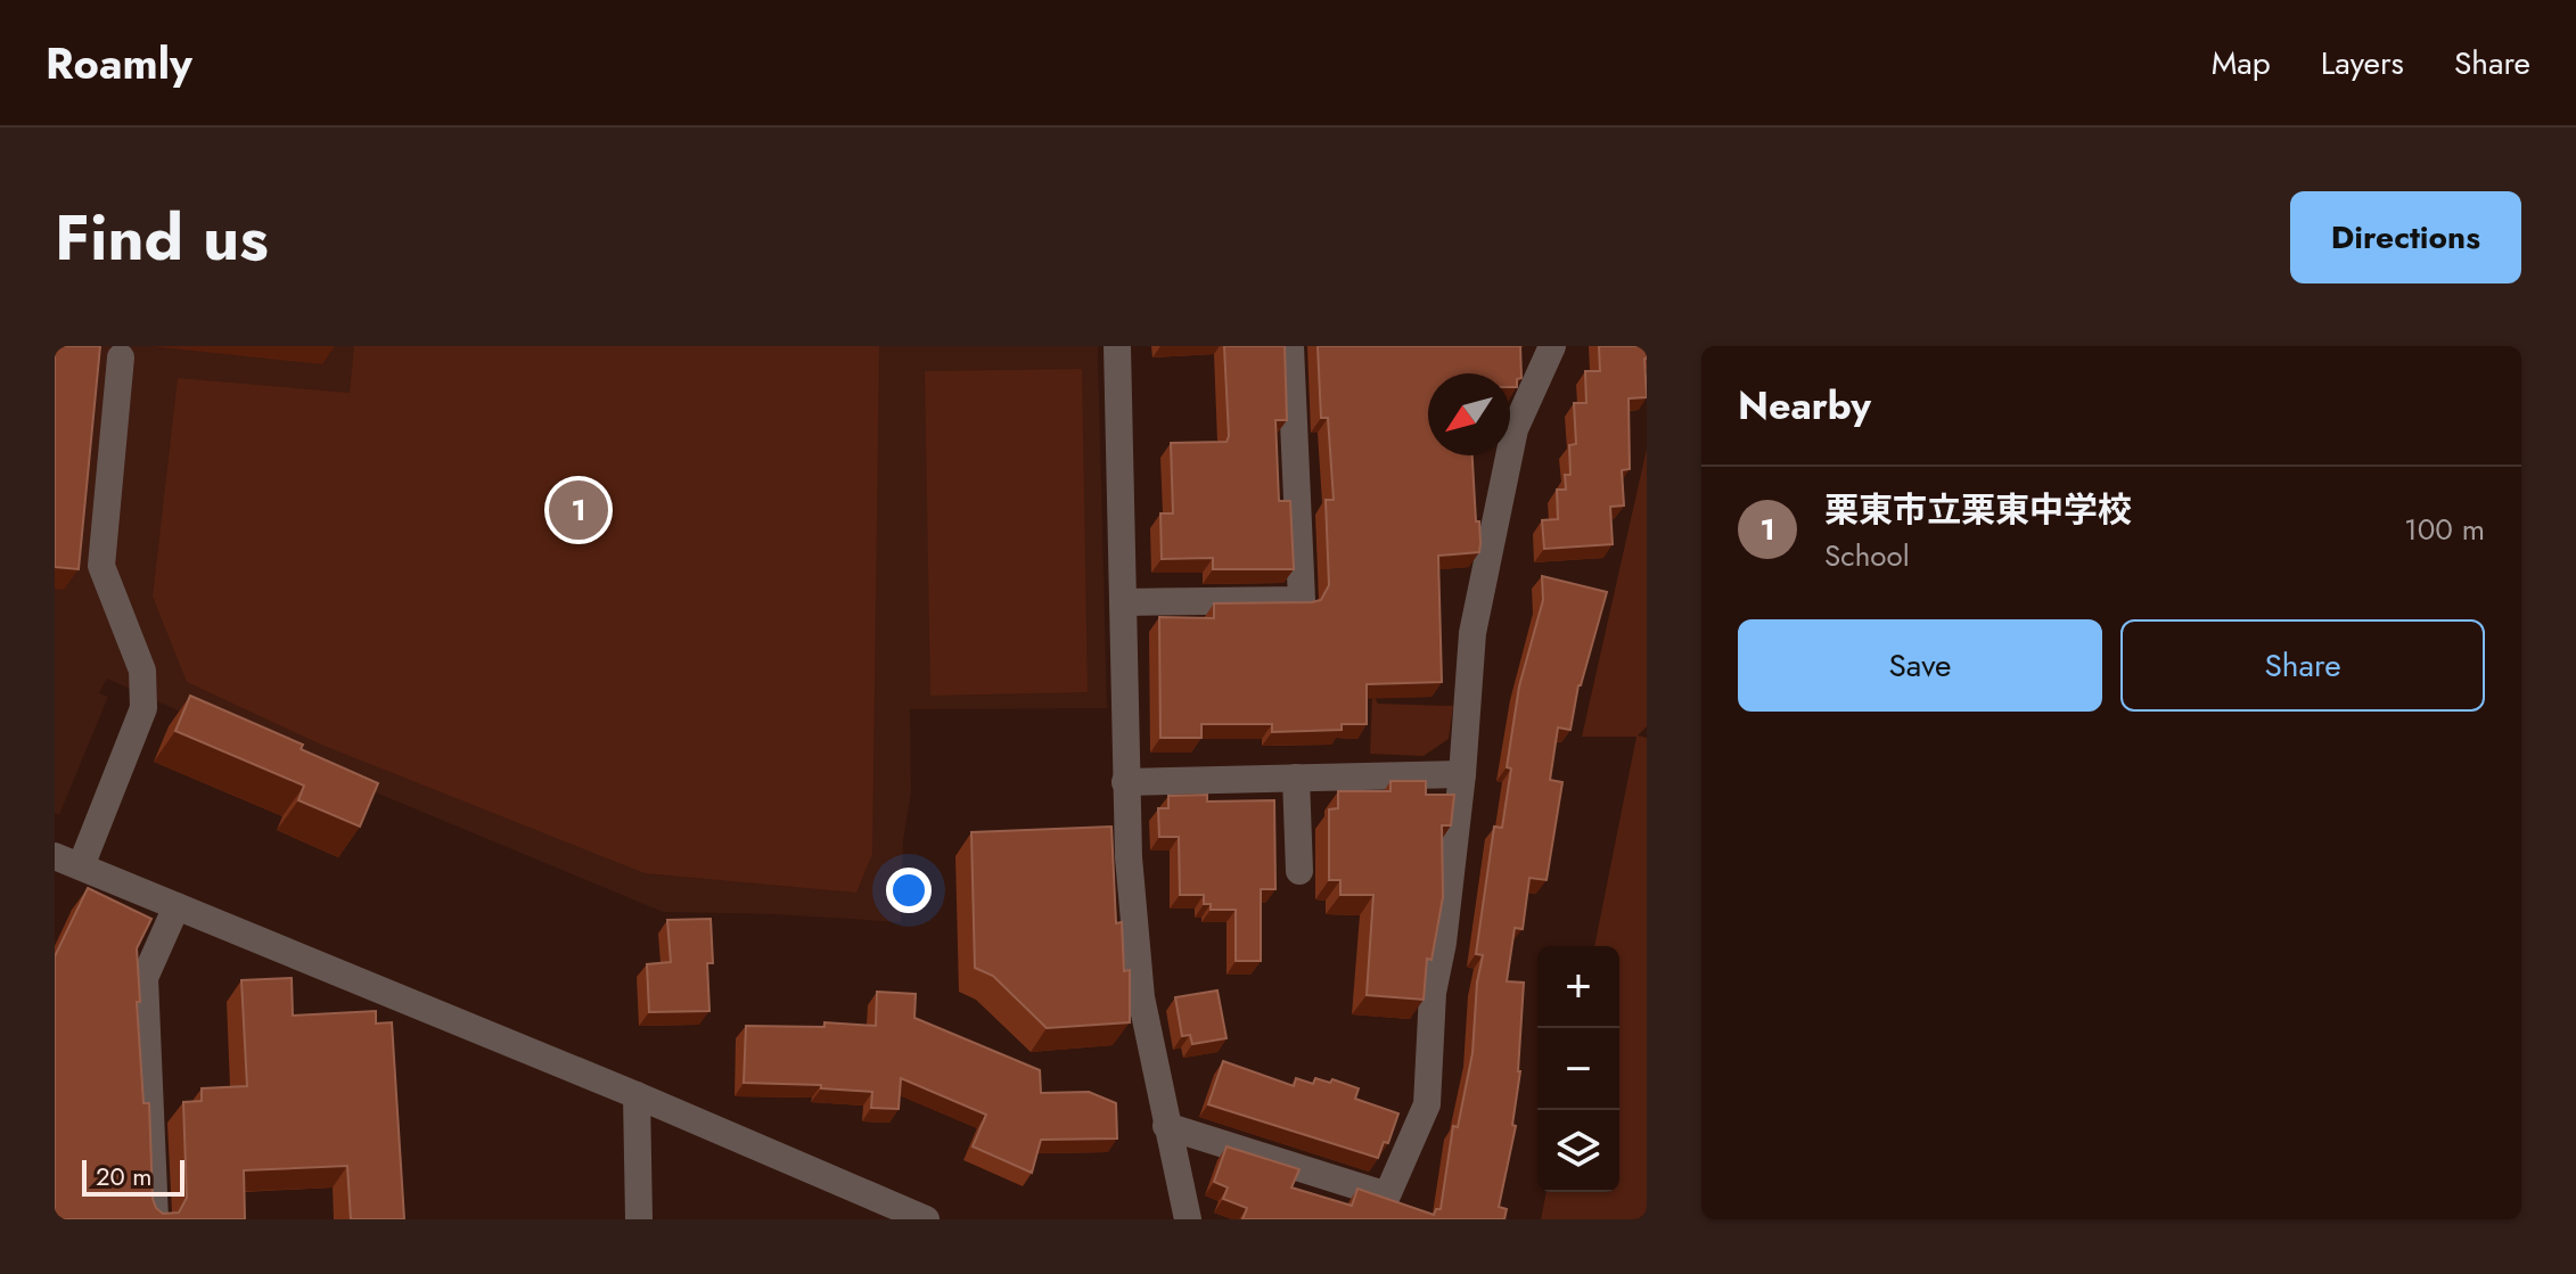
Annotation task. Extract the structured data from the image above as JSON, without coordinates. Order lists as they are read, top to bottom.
{
  "scale_bar": "20 m",
  "north": "bottom left",
  "page": {
    "header": "Roamly",
    "nav": ["Map", "Layers", "Share"],
    "title": "Find us",
    "buttons": [
      "Directions",
      ["Save", "Share"]
    ],
    "heading": "Nearby",
    "list": [
      {
        "mark": "1",
        "name": "栗東市立栗東中学校",
        "note": "School",
        "value": "100 m"
      }
    ],
    "pins": "1",
    "map_buttons": ["+", "−"],
    "scale": "20 m"
  }
}
